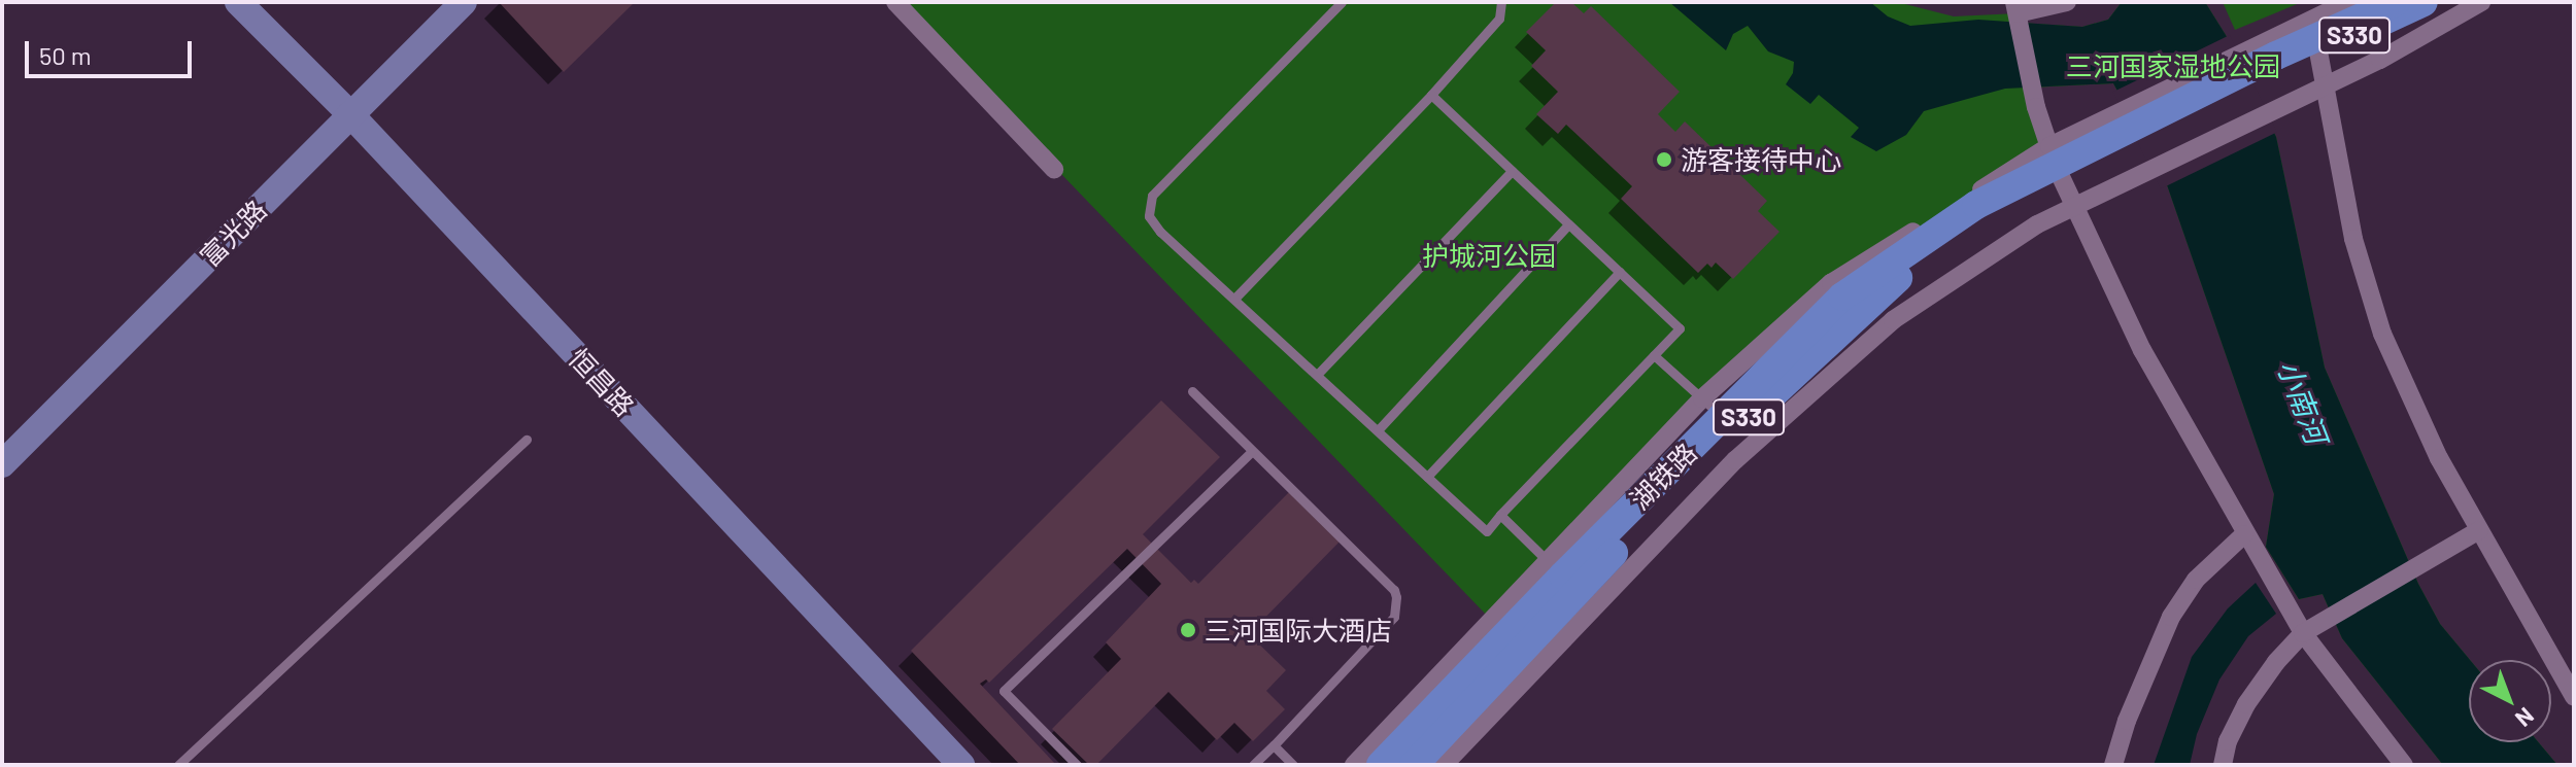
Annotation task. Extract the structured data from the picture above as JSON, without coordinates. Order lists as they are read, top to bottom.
{
  "streets": {
    "main road": ["S330", "湖铁路"],
    "street": ["富光路", "恒昌路"]
  },
  "crossings": [
    ["S330", "湖铁路"],
    ["富光路", "恒昌路"]
  ],
  "water": ["小南河"],
  "parks": ["三河国家湿地公园", "护城河公园"],
  "places": ["游客接待中心", "三河国际大酒店"],
  "scale_bar": "50 m",
  "north": "bottom right"
}
